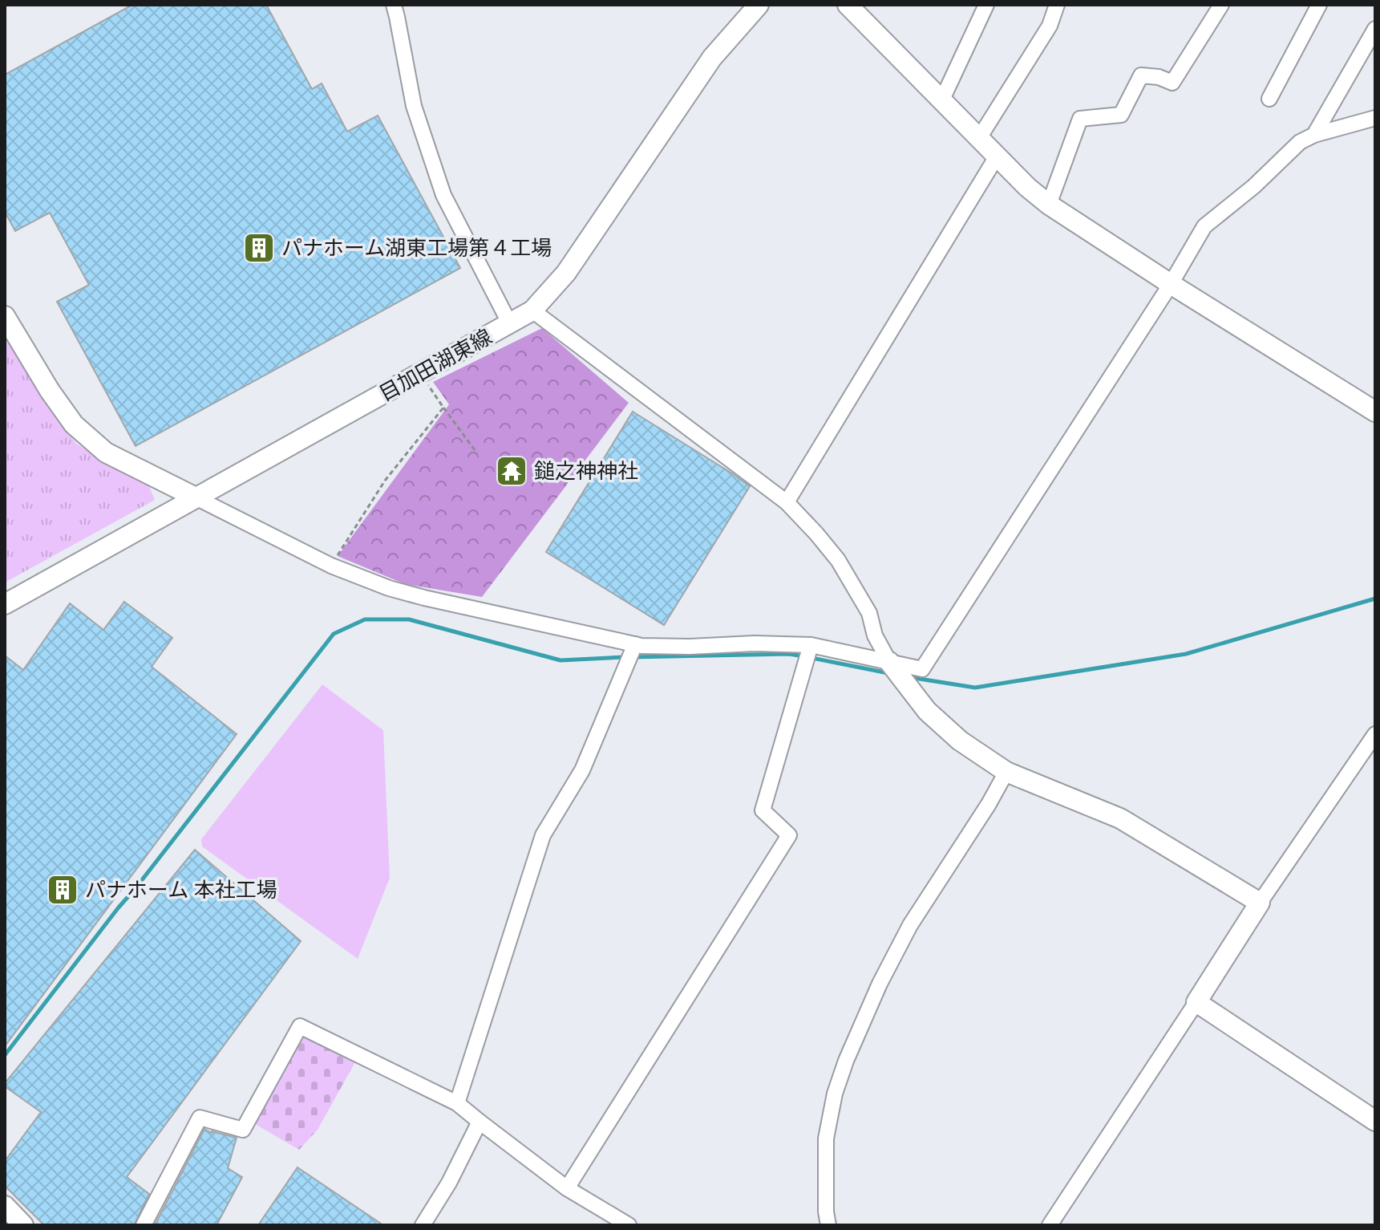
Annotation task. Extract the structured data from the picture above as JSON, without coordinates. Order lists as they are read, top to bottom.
{
  "streets": {
    "street": ["目加田湖東線"]
  },
  "places": {
    "building": ["パナホーム湖東工場第４工場", "パナホーム 本社工場"],
    "temple": ["鎚之神神社"]
  }
}
